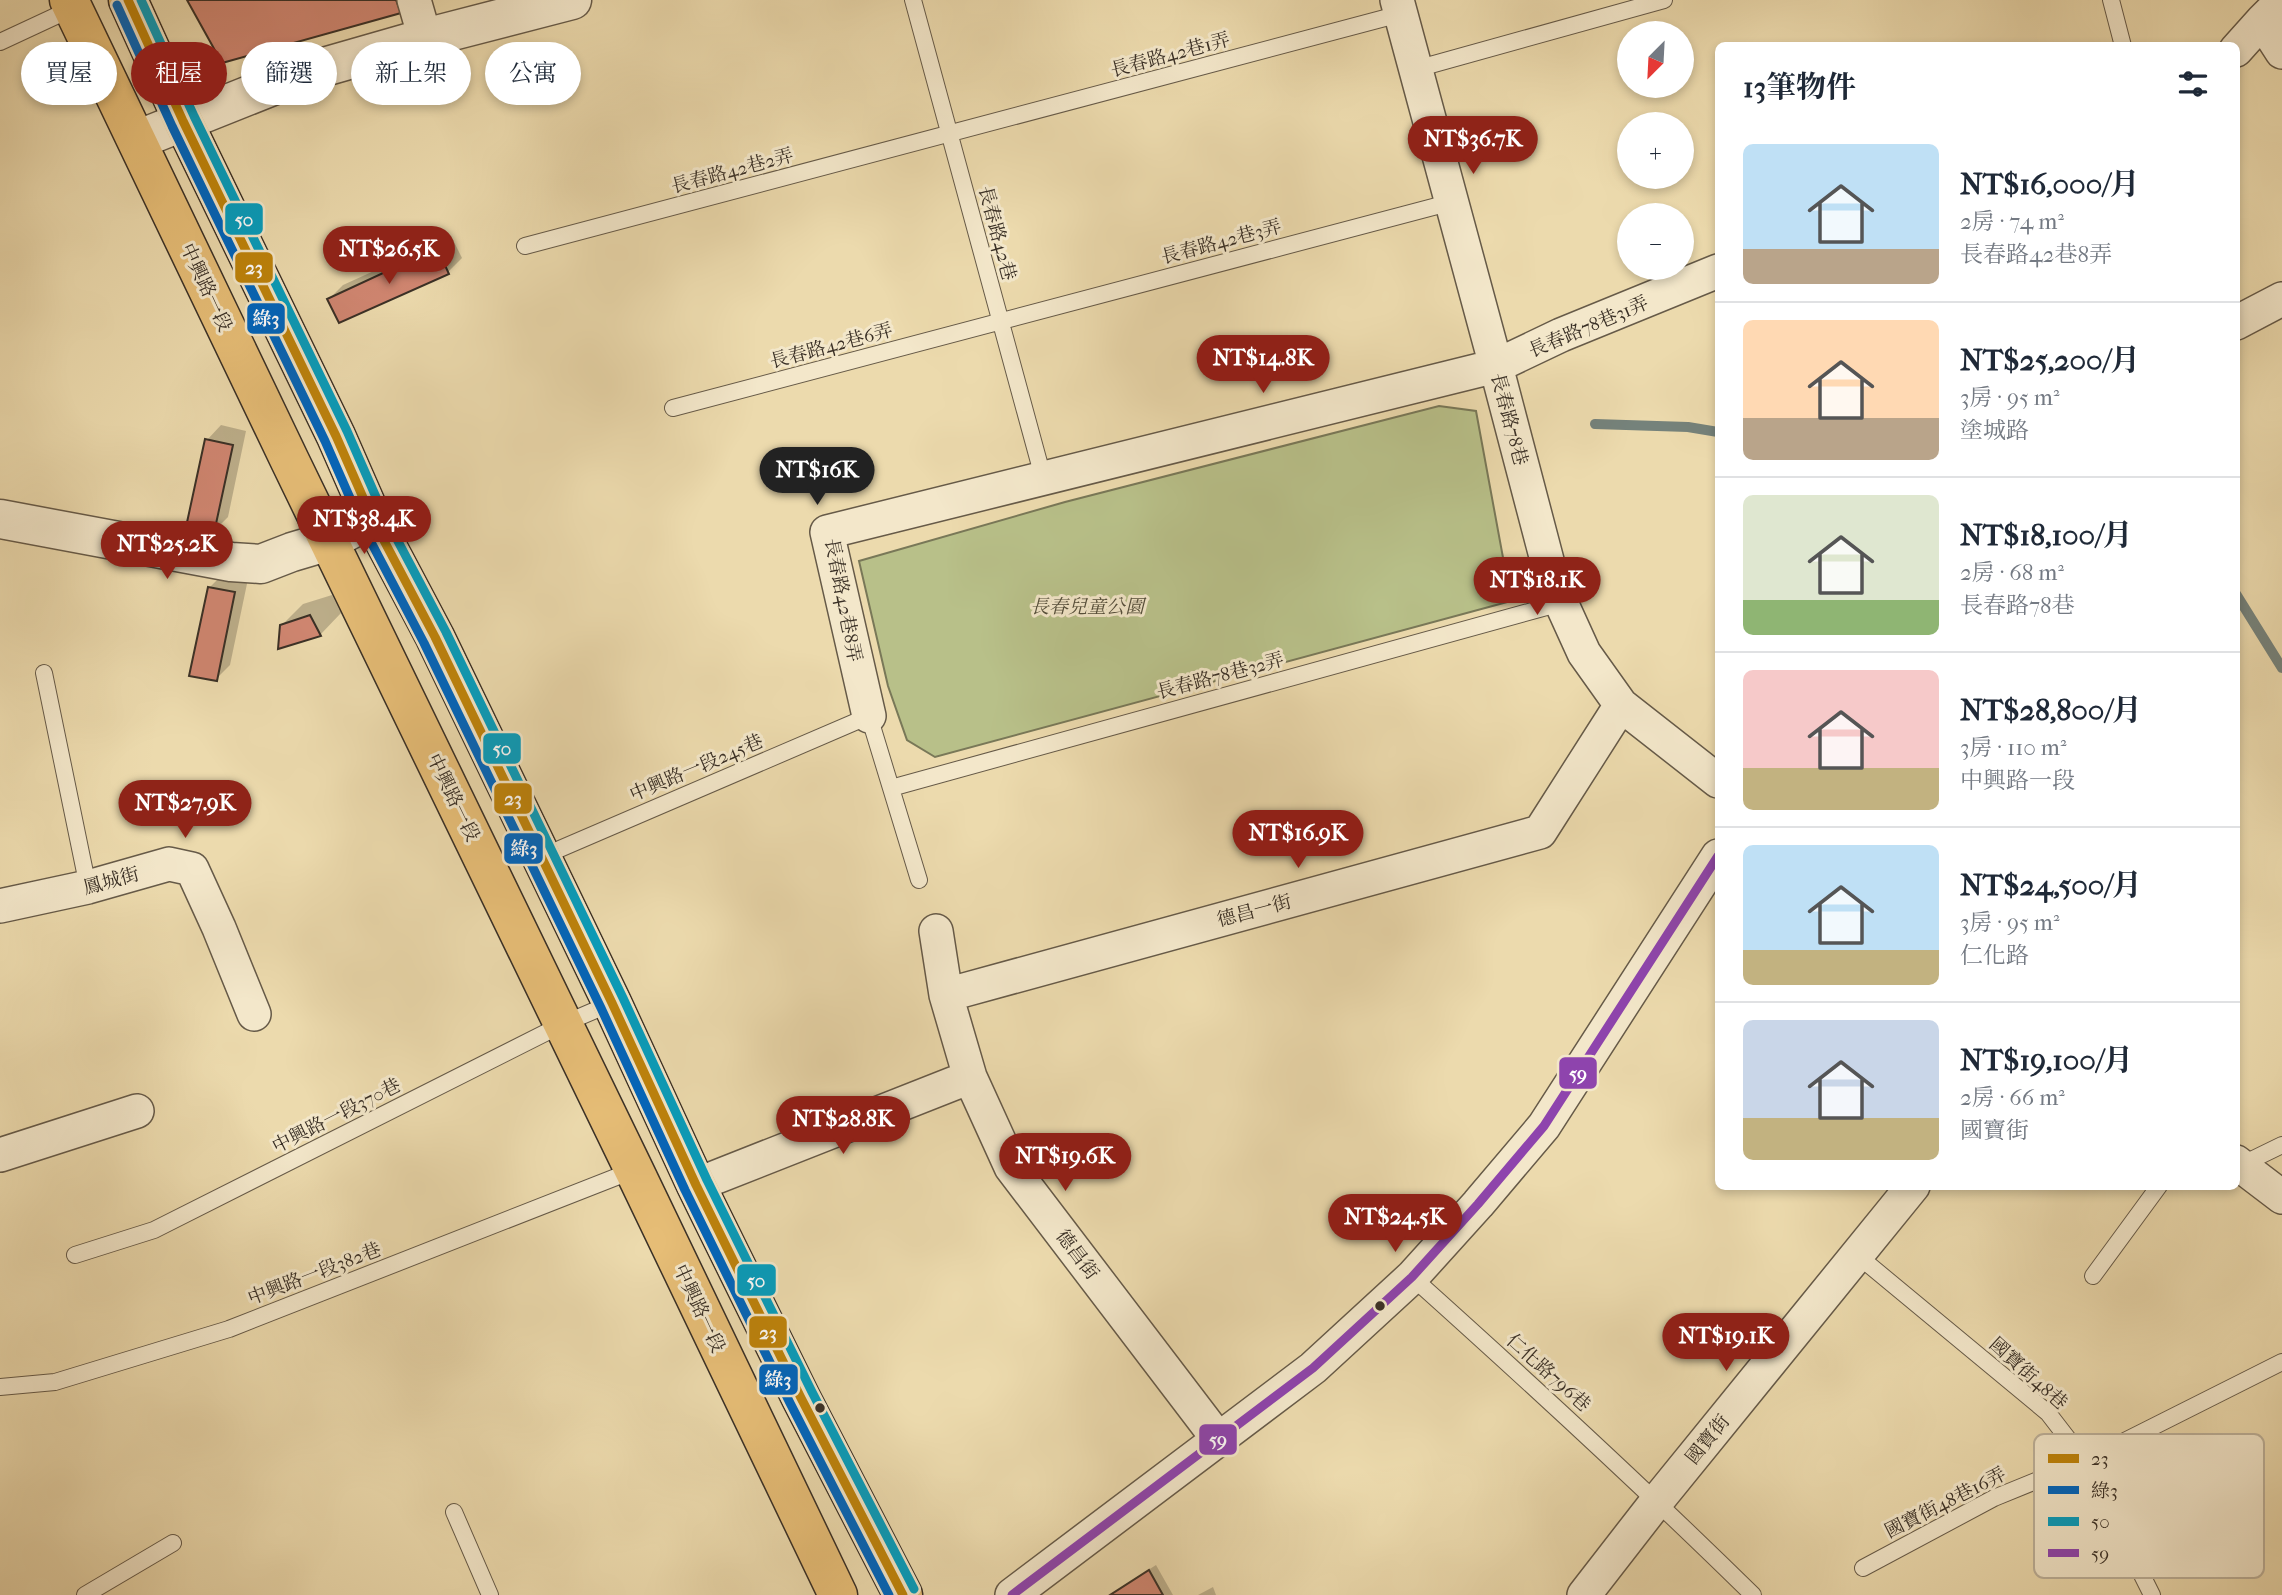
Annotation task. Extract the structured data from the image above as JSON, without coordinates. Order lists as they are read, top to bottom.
{
  "streets": {
    "main road": ["中興路一段"],
    "street": [
      "長春路78巷31弄",
      "長春路78巷",
      "長春路42巷8弄",
      "鳳城街",
      "德昌一街",
      "德昌街",
      "國寶街"
    ],
    "lane": [
      "長春路42巷1弄",
      "長春路42巷2弄",
      "長春路42巷",
      "長春路42巷3弄",
      "長春路42巷6弄",
      "長春路78巷32弄",
      "中興路一段245巷",
      "中興路一段370巷",
      "中興路一段382巷",
      "仁化路796巷",
      "國寶街48巷",
      "國寶街48巷16弄"
    ]
  },
  "crossings": [
    ["長春路42巷1弄", "長春路42巷2弄"],
    ["長春路42巷1弄", "長春路42巷"],
    ["長春路42巷1弄", "長春路78巷"],
    ["長春路42巷2弄", "長春路42巷"],
    ["長春路42巷", "長春路42巷3弄"],
    ["長春路42巷", "長春路78巷31弄"],
    ["長春路42巷", "長春路42巷6弄"],
    ["長春路42巷", "長春路42巷8弄"],
    ["長春路42巷3弄", "長春路42巷6弄"],
    ["長春路42巷3弄", "長春路78巷"],
    ["中興路一段", "中興路一段370巷"],
    ["中興路一段", "中興路一段382巷"],
    ["長春路78巷31弄", "長春路78巷"],
    ["長春路78巷31弄", "長春路42巷8弄"],
    ["長春路78巷", "長春路78巷32弄"],
    ["長春路78巷", "德昌一街"],
    ["長春路42巷8弄", "長春路78巷32弄"],
    ["長春路42巷8弄", "中興路一段245巷"],
    ["德昌一街", "德昌街"],
    ["仁化路796巷", "國寶街"],
    ["國寶街48巷", "國寶街"]
  ],
  "parks": ["長春兒童公園"],
  "lines": [
    "transit line 23",
    "transit line 50",
    "transit line 綠3",
    "transit line 59"
  ],
  "legend": [
    "23",
    "綠3",
    "50",
    "59"
  ],
  "north": "bottom left",
  "page": {
    "map_buttons": ["+", "−"],
    "chip": [
      "買屋",
      "租屋",
      "篩選",
      "新上架",
      "公寓"
    ],
    "heading": "13筆物件",
    "price": [
      "NT$36.7K",
      "NT$26.5K",
      "NT$14.8K",
      "NT$16K",
      "NT$38.4K",
      "NT$25.2K",
      "NT$18.1K",
      "NT$27.9K",
      "NT$16.9K",
      "NT$28.8K",
      "NT$19.6K",
      "NT$24.5K",
      "NT$19.1K"
    ],
    "list": [
      {
        "name": "NT$16,000/月",
        "note": "2房 · 74 m² · 長春路42巷8弄"
      },
      {
        "name": "NT$25,200/月",
        "note": "3房 · 95 m² · 塗城路"
      },
      {
        "name": "NT$18,100/月",
        "note": "2房 · 68 m² · 長春路78巷"
      },
      {
        "name": "NT$28,800/月",
        "note": "3房 · 110 m² · 中興路一段"
      },
      {
        "name": "NT$24,500/月",
        "note": "3房 · 95 m² · 仁化路"
      },
      {
        "name": "NT$19,100/月",
        "note": "2房 · 66 m² · 國寶街"
      }
    ]
  }
}
